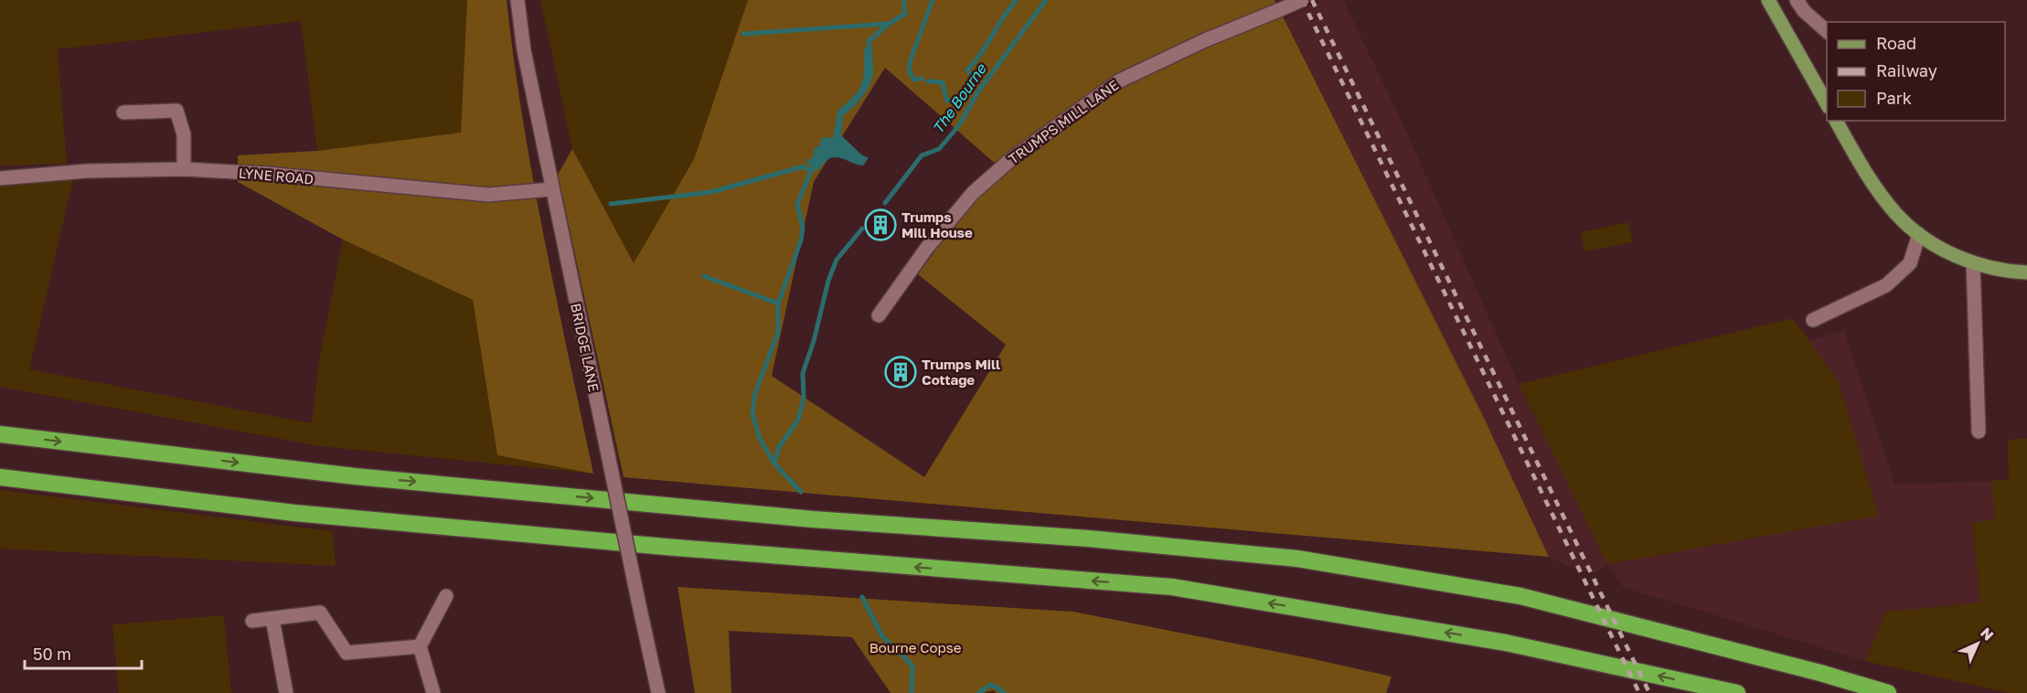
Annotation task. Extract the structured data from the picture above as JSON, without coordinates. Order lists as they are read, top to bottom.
{
  "streets": {
    "street": ["TRUMPS MILL LANE", "LYNE ROAD", "BRIDGE LANE"]
  },
  "crossings": [
    ["LYNE ROAD", "BRIDGE LANE"]
  ],
  "water": ["The Bourne"],
  "parks": ["Bourne Copse"],
  "places": {
    "building": ["Trumps Mill House", "Trumps Mill Cottage"]
  },
  "legend": ["Road", "Railway", "Park"],
  "scale_bar": "50 m",
  "north": "top right"
}
